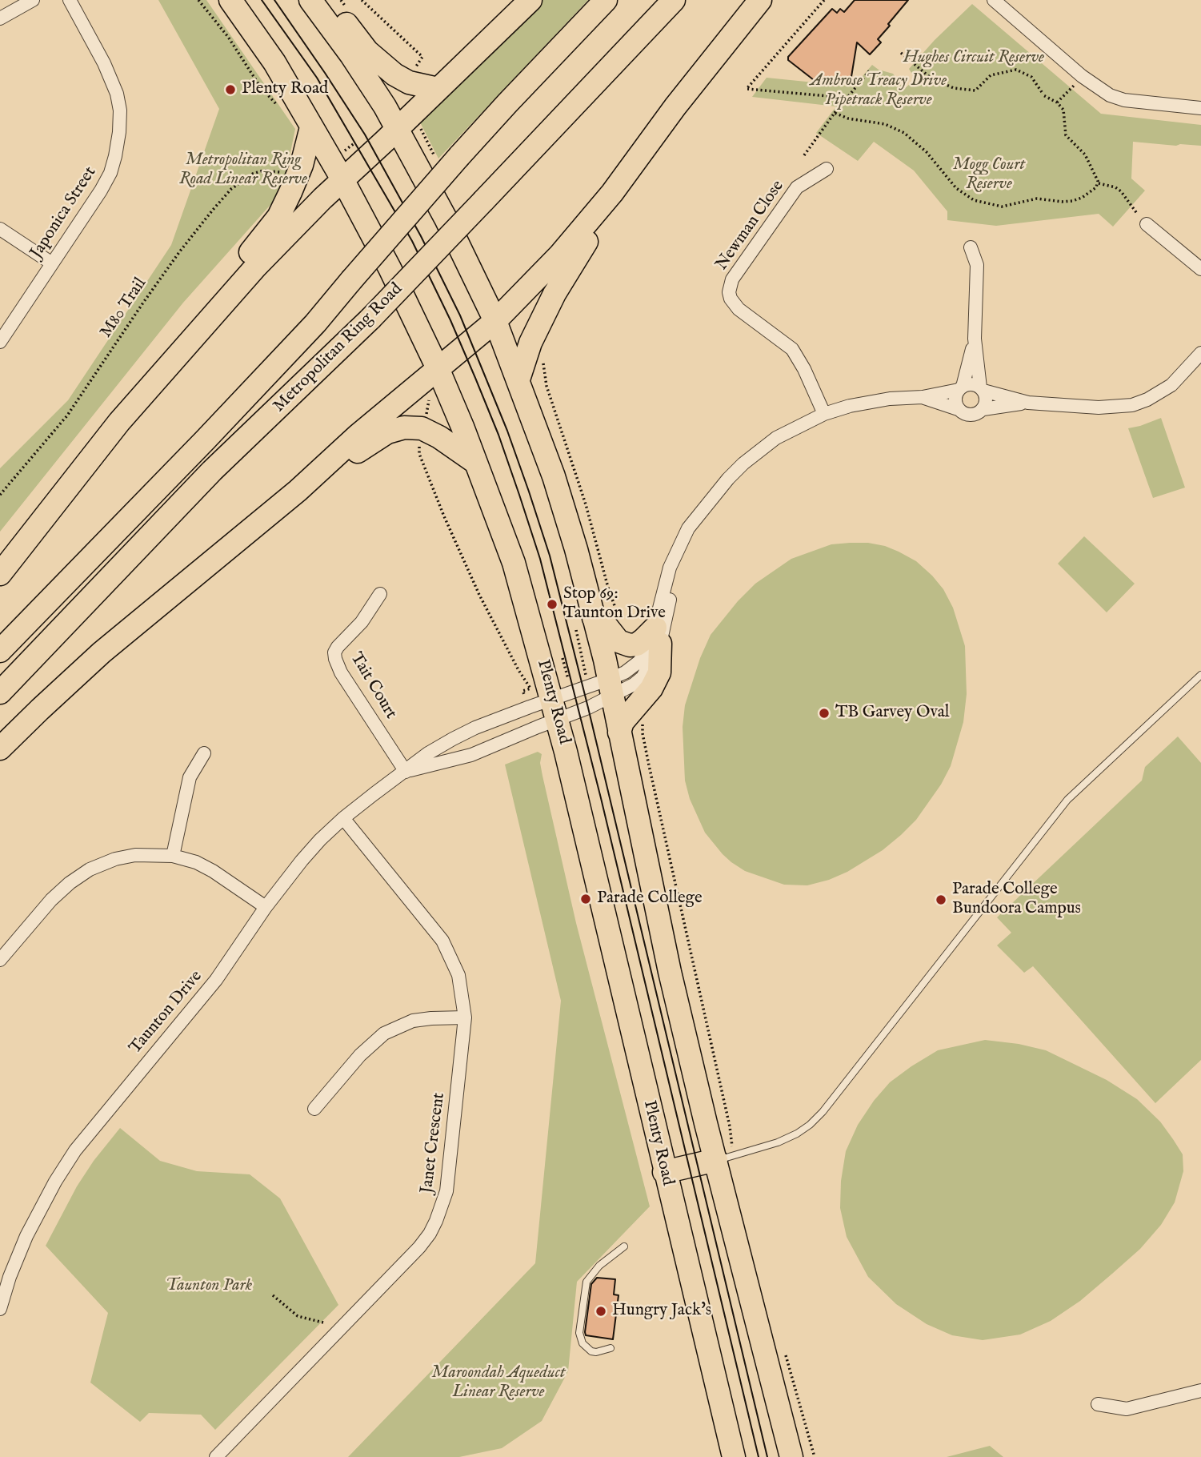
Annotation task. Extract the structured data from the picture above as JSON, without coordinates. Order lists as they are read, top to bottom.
{
  "streets": {
    "highway": ["Metropolitan Ring Road", "Plenty Road"],
    "street": [
      "Japonica Street",
      "Newman Close",
      "Tait Court",
      "Taunton Drive",
      "Janet Crescent"
    ],
    "path": ["M80 Trail"]
  },
  "crossings": [
    ["Tait Court", "Taunton Drive"],
    ["Plenty Road", "Taunton Drive"],
    ["Taunton Drive", "Janet Crescent"]
  ],
  "parks": [
    "Hughes Circuit Reserve",
    "Ambrose Treacy Drive Pipetrack Reserve",
    "Metropolitan Ring Road Linear Reserve",
    "Mogg Court Reserve",
    "Taunton Park",
    "Maroondah Aqueduct Linear Reserve"
  ],
  "places": [
    "Plenty Road",
    "Stop 69: Taunton Drive",
    "TB Garvey Oval",
    "Parade College",
    "Parade College Bundoora Campus",
    "Hungry Jack's"
  ]
}
